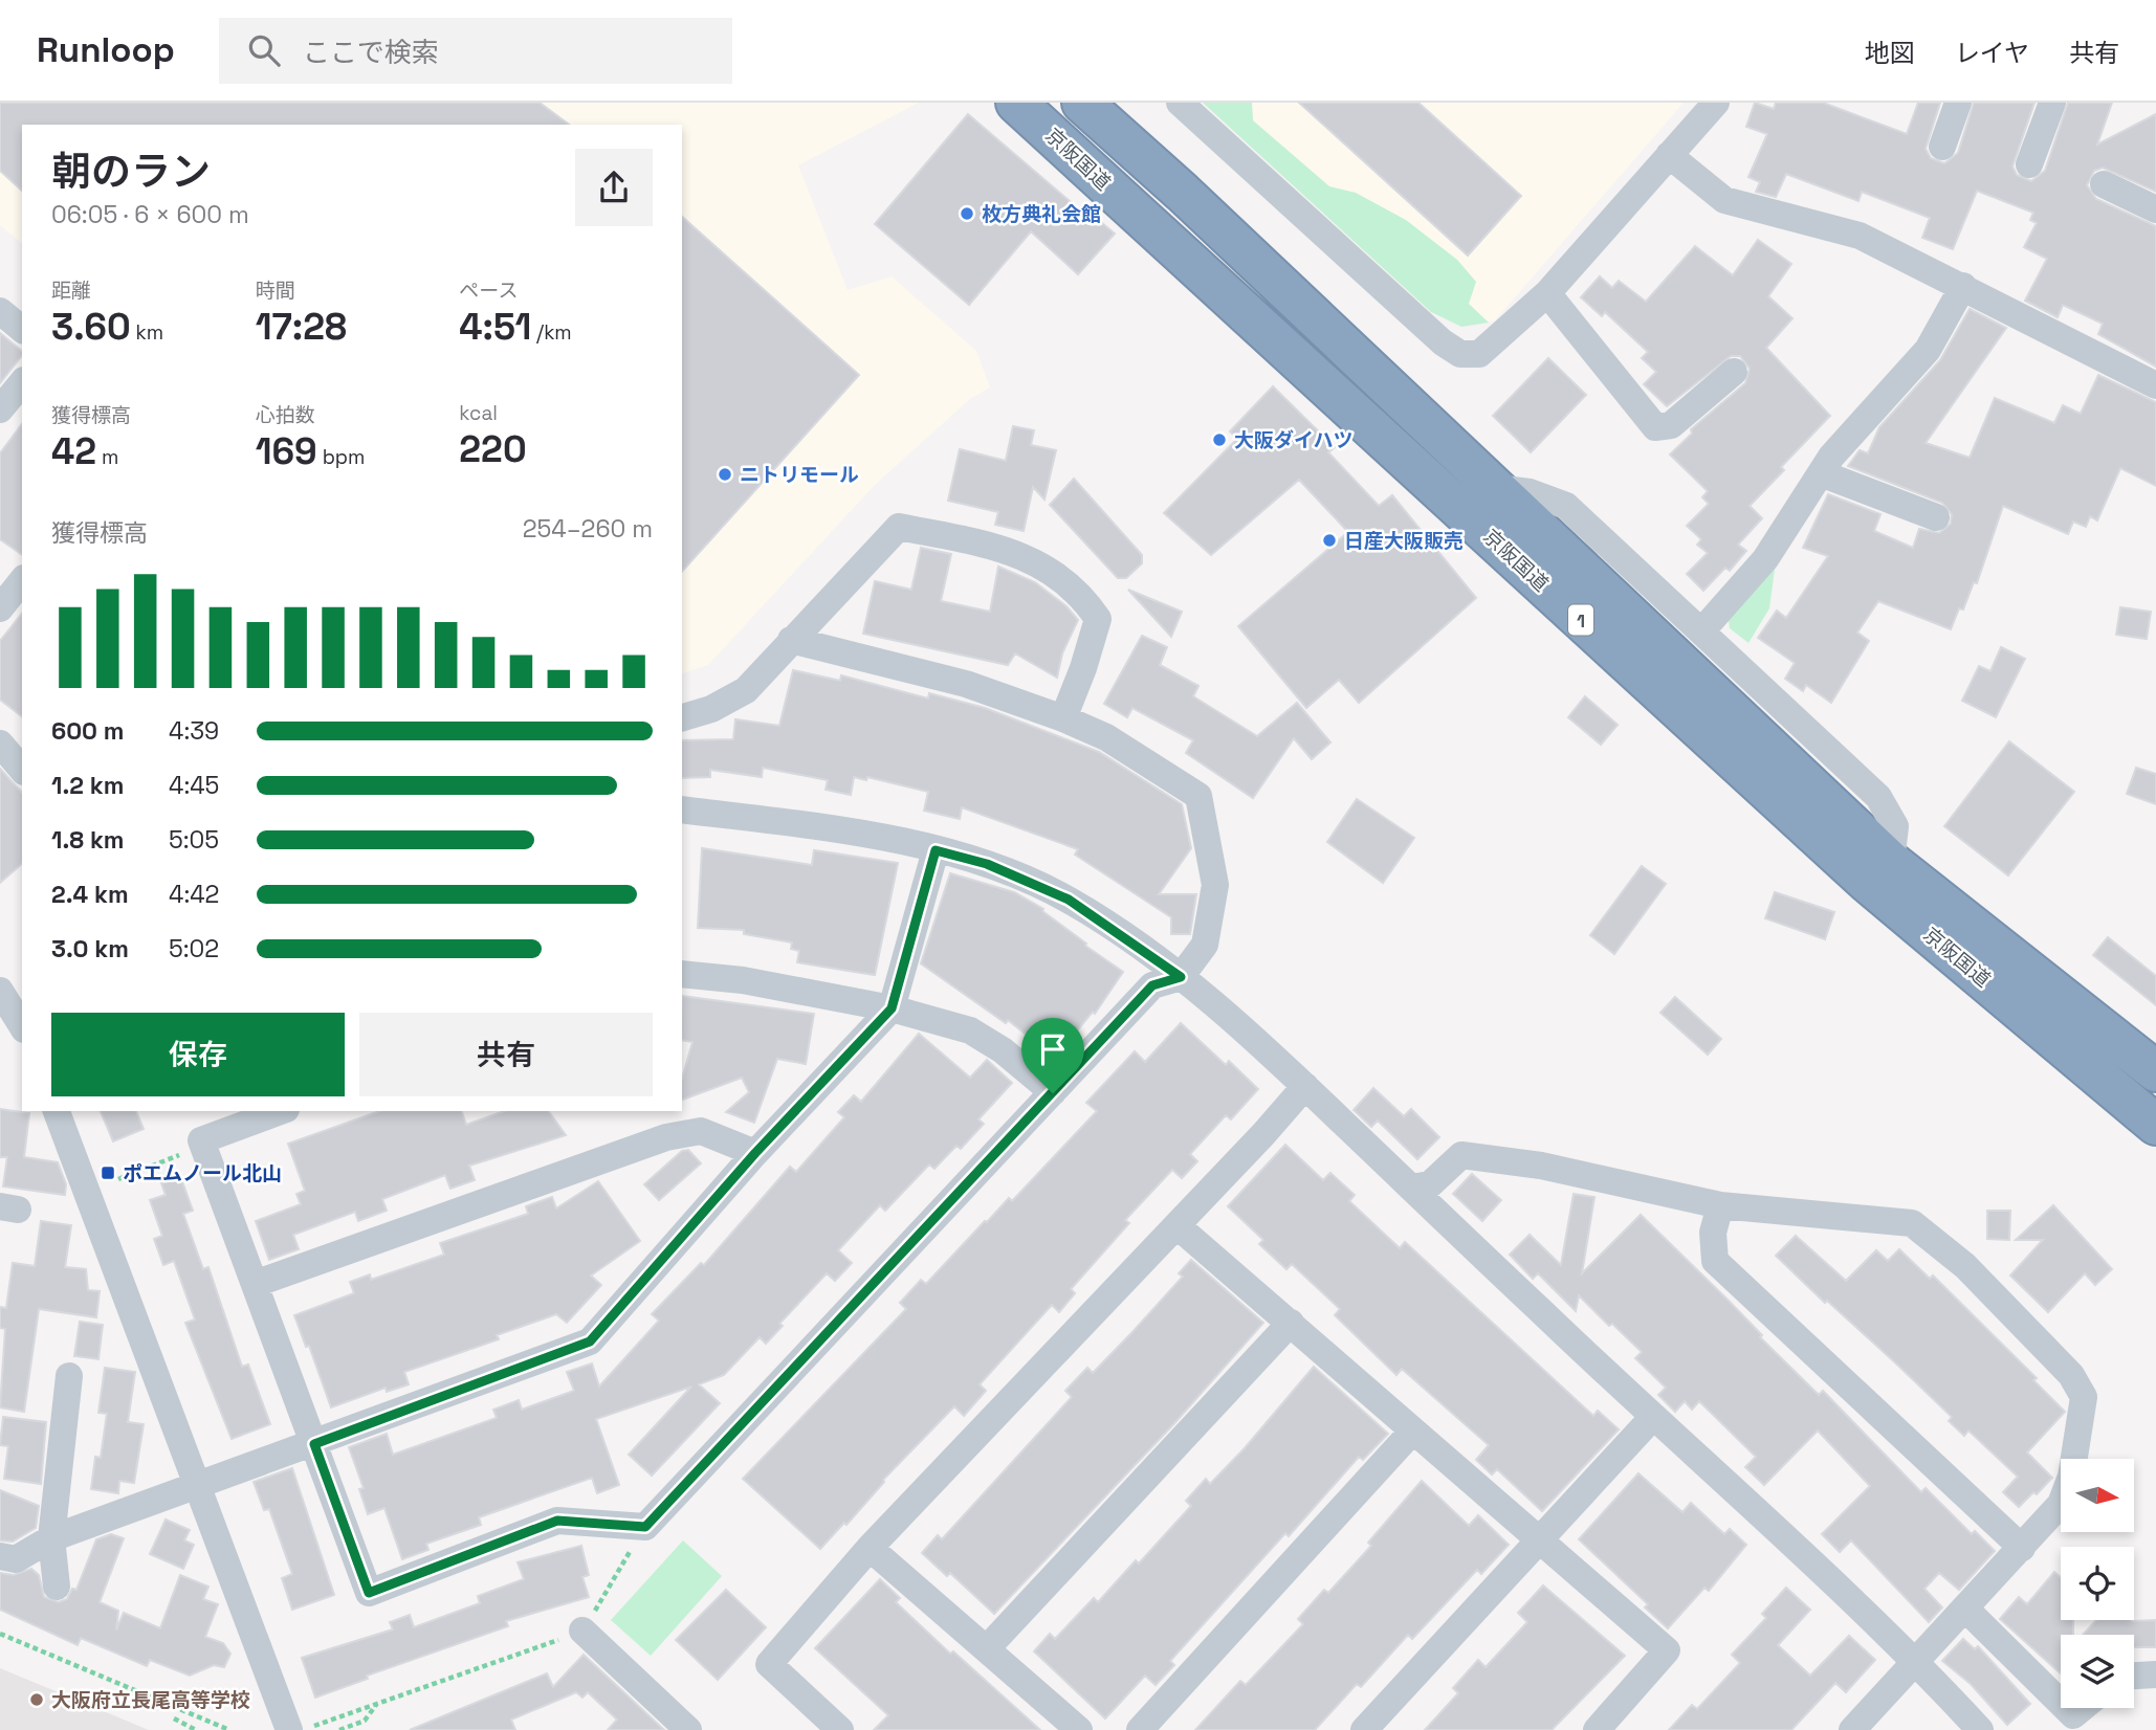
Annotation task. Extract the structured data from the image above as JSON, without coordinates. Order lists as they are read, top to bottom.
{
  "streets": {
    "highway": ["京阪国道", "1"]
  },
  "places": {
    "other": [
      "枚方典礼会館",
      "大阪ダイハツ",
      "ニトリモール",
      "日産大阪販売",
      "大阪府立長尾高等学校"
    ],
    "transit": ["ポエムノール北山"]
  },
  "north": "right",
  "page": {
    "header": "Runloop",
    "search": "ここで検索",
    "nav": ["地図", "レイヤ", "共有"],
    "heading": ["朝のラン", "06:05 · 6 × 600 m"],
    "stats": [
      ["距離", "3.60 km"],
      ["時間", "17:28"],
      ["ペース", "4:51 /km"],
      ["獲得標高", "42 m"],
      ["心拍数", "169 bpm"],
      ["kcal", "220"]
    ],
    "chart": ["獲得標高", "254–260 m"],
    "list": [
      {
        "name": "600 m",
        "note": "4:39"
      },
      {
        "name": "1.2 km",
        "note": "4:45"
      },
      {
        "name": "1.8 km",
        "note": "5:05"
      },
      {
        "name": "2.4 km",
        "note": "4:42"
      },
      {
        "name": "3.0 km",
        "note": "5:02"
      }
    ],
    "buttons": ["保存", "共有"]
  }
}
